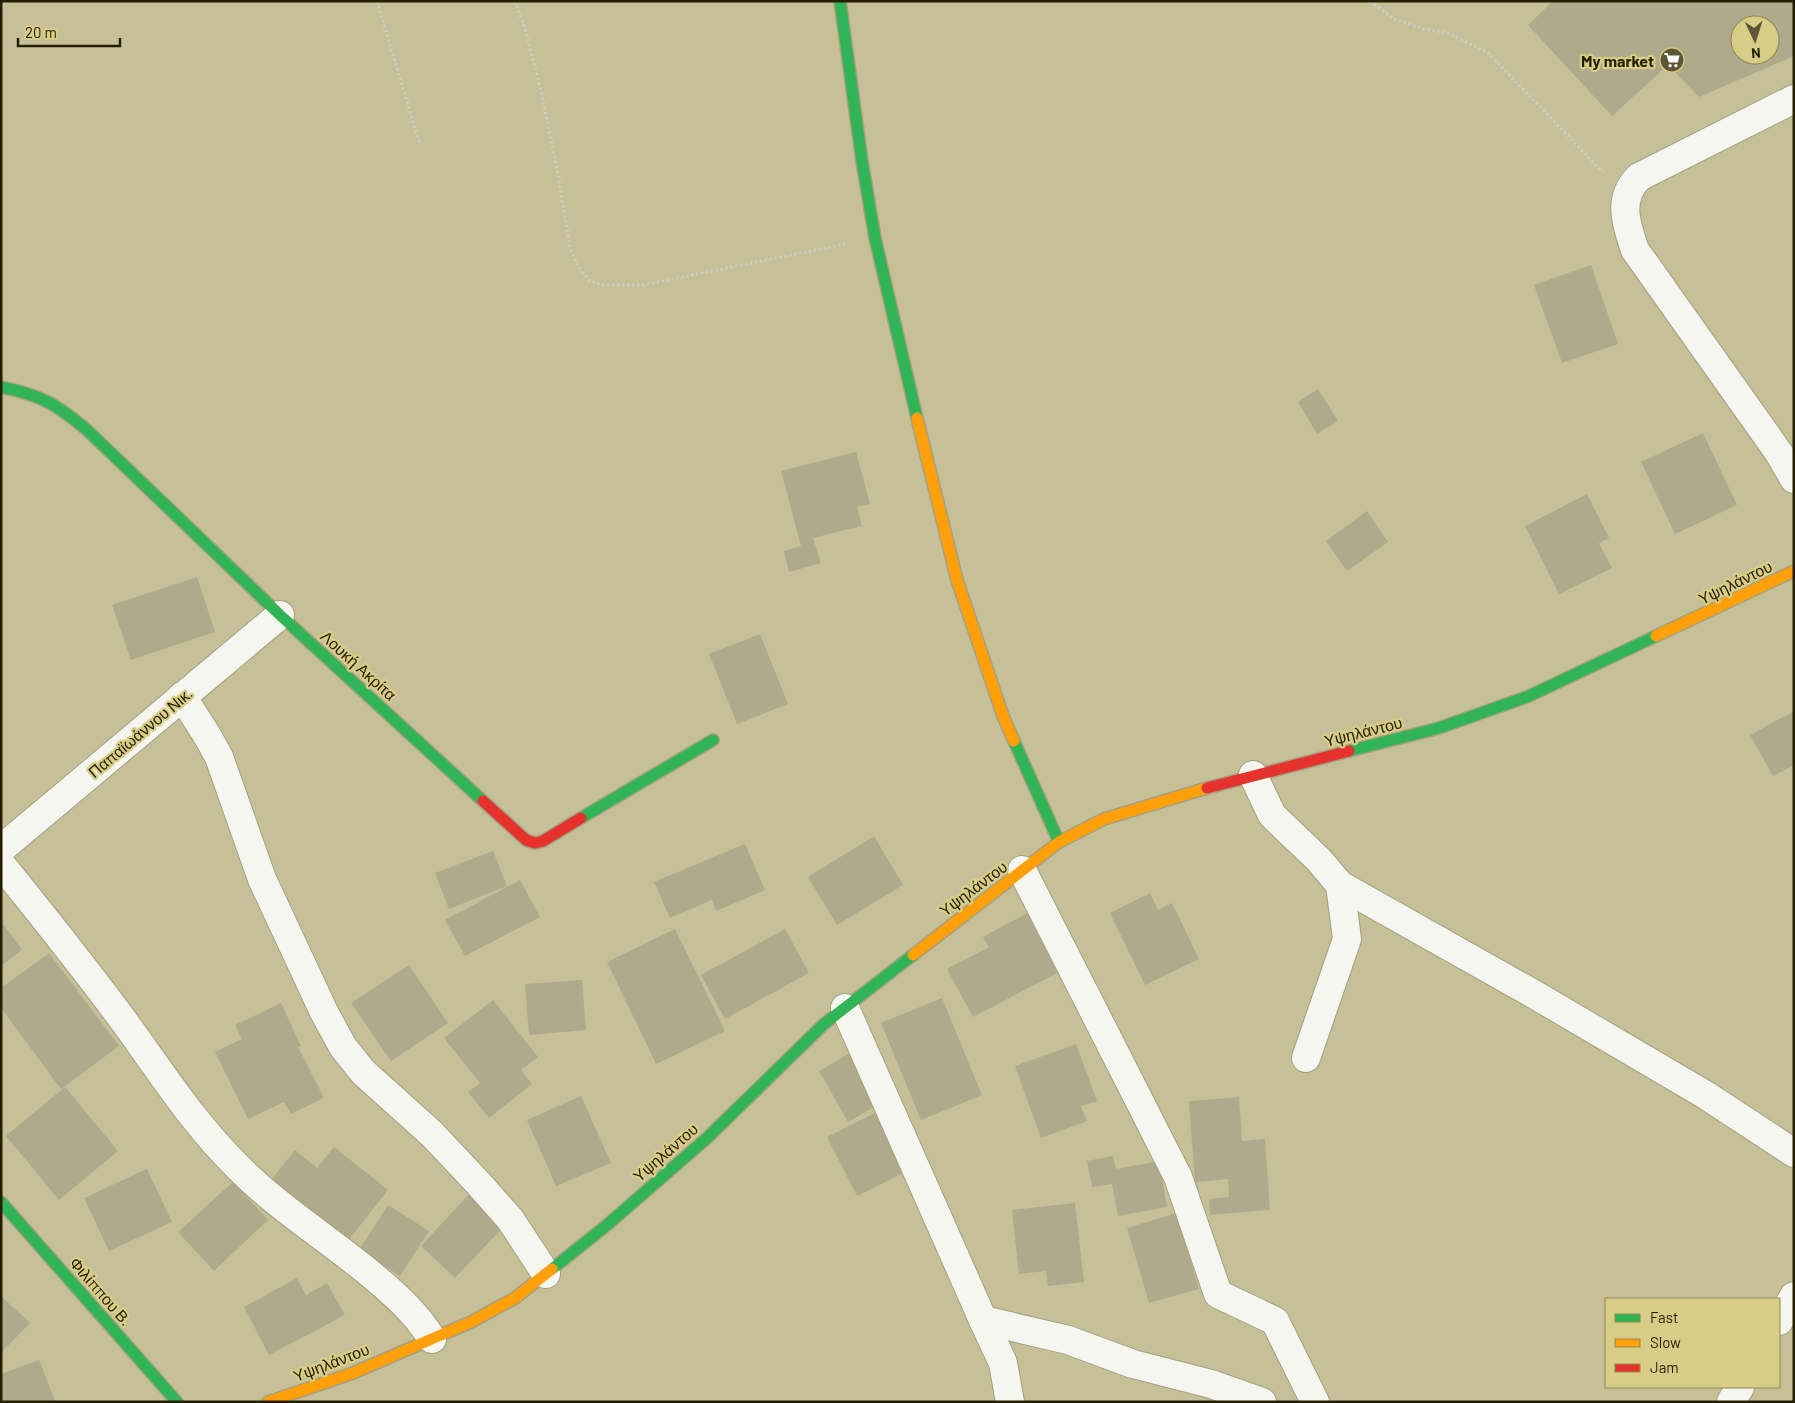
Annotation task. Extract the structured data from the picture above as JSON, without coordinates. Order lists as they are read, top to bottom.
{
  "streets": {
    "street": [
      "Υψηλάντου",
      "Λουκή Ακρίτα",
      "Παπαϊωάννου Νικ.",
      "Φιλίππου Β."
    ]
  },
  "crossings": [
    ["Λουκή Ακρίτα", "Παπαϊωάννου Νικ."]
  ],
  "places": {
    "supermarket": ["My market"]
  },
  "legend": ["Fast", "Slow", "Jam"],
  "scale_bar": "20 m",
  "north": "bottom"
}
